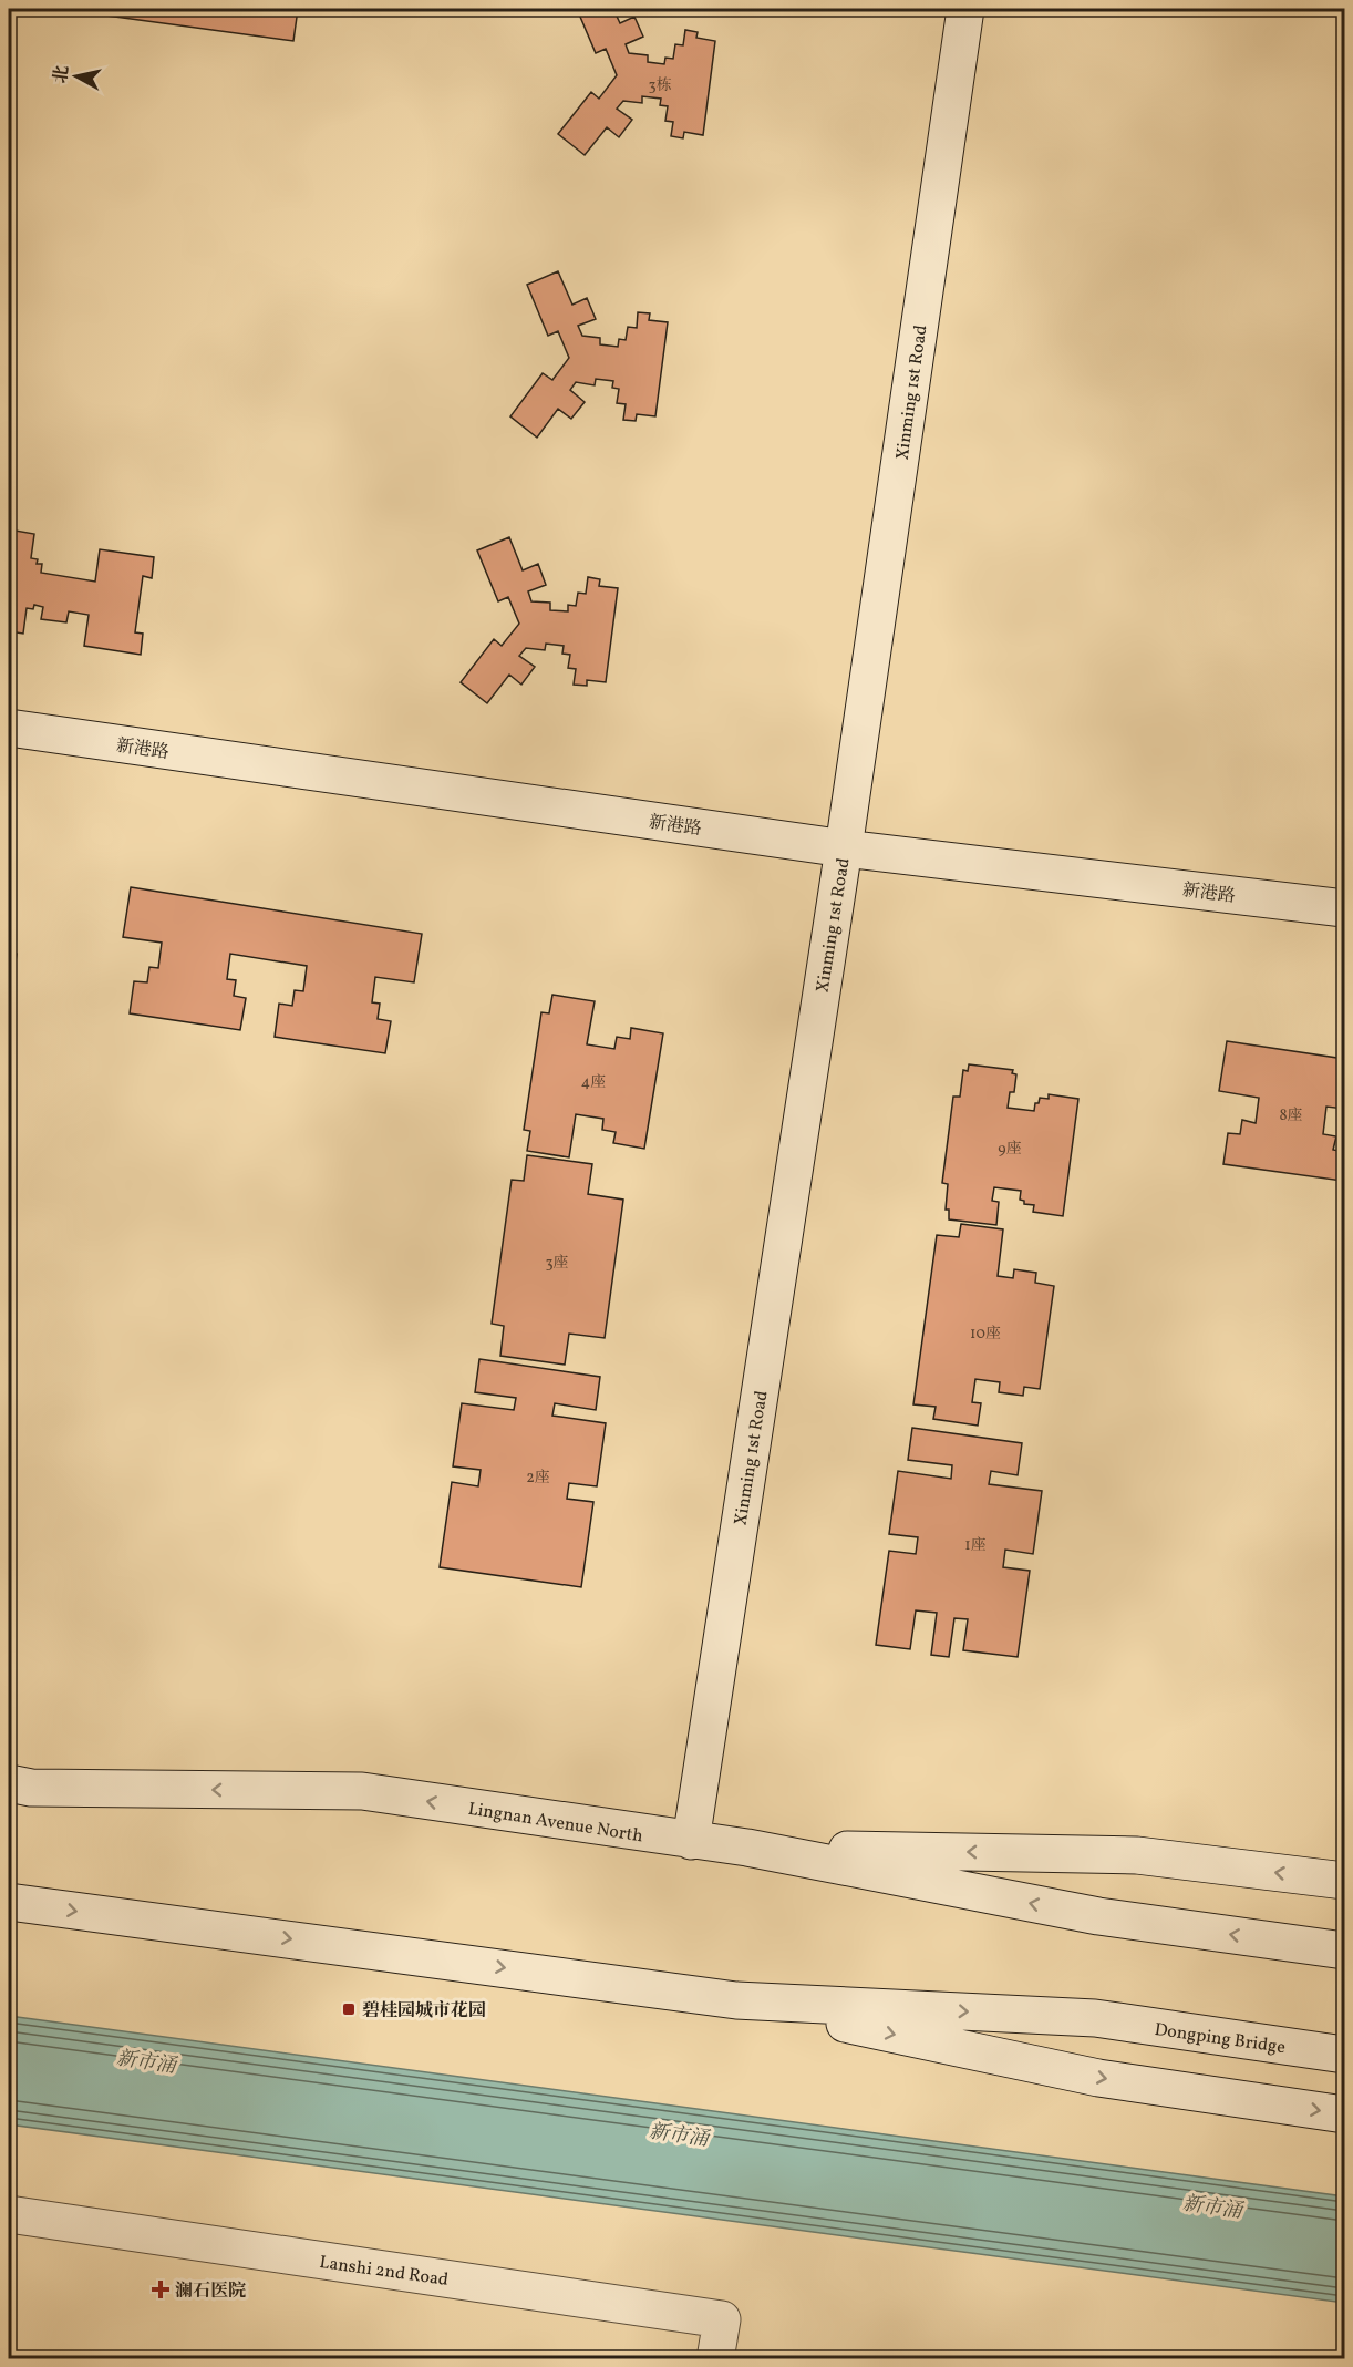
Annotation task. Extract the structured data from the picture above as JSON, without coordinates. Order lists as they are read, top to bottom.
{
  "streets": {
    "street": [
      "Xinming 1st Road",
      "新港路",
      "Lingnan Avenue North",
      "Dongping Bridge",
      "Lanshi 2nd Road"
    ]
  },
  "crossings": [
    ["Xinming 1st Road", "新港路"],
    ["Xinming 1st Road", "Lingnan Avenue North"]
  ],
  "water": ["新市涌"],
  "places": {
    "transit": ["碧桂园城市花园"],
    "health": ["澜石医院"]
  },
  "house_numbers": [
    "3栋",
    "4座",
    "8座",
    "9座",
    "3座",
    "10座",
    "2座",
    "1座"
  ],
  "north": "left"
}
